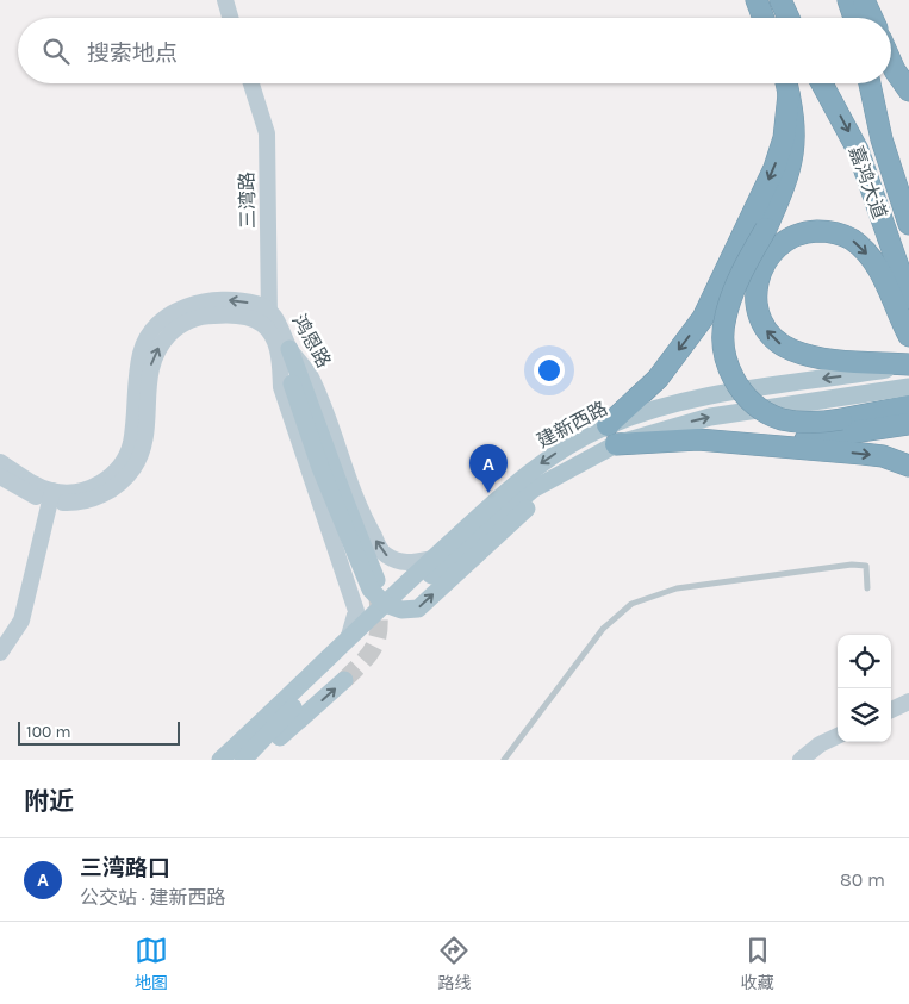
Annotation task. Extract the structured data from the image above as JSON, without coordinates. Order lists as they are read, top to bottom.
{
  "streets": {
    "highway": ["嘉鸿大道"],
    "main road": ["三湾路", "鸿恩路", "建新西路"]
  },
  "crossings": [
    ["三湾路", "鸿恩路"],
    ["鸿恩路", "建新西路"]
  ],
  "scale_bar": "100 m",
  "page": {
    "search": "搜索地点",
    "pins": "A",
    "scale": "100 m",
    "heading": "附近",
    "list": [
      {
        "mark": "A",
        "name": "三湾路口",
        "note": "公交站 · 建新西路",
        "value": "80 m"
      }
    ],
    "nav": ["地图", "路线", "收藏"]
  }
}
